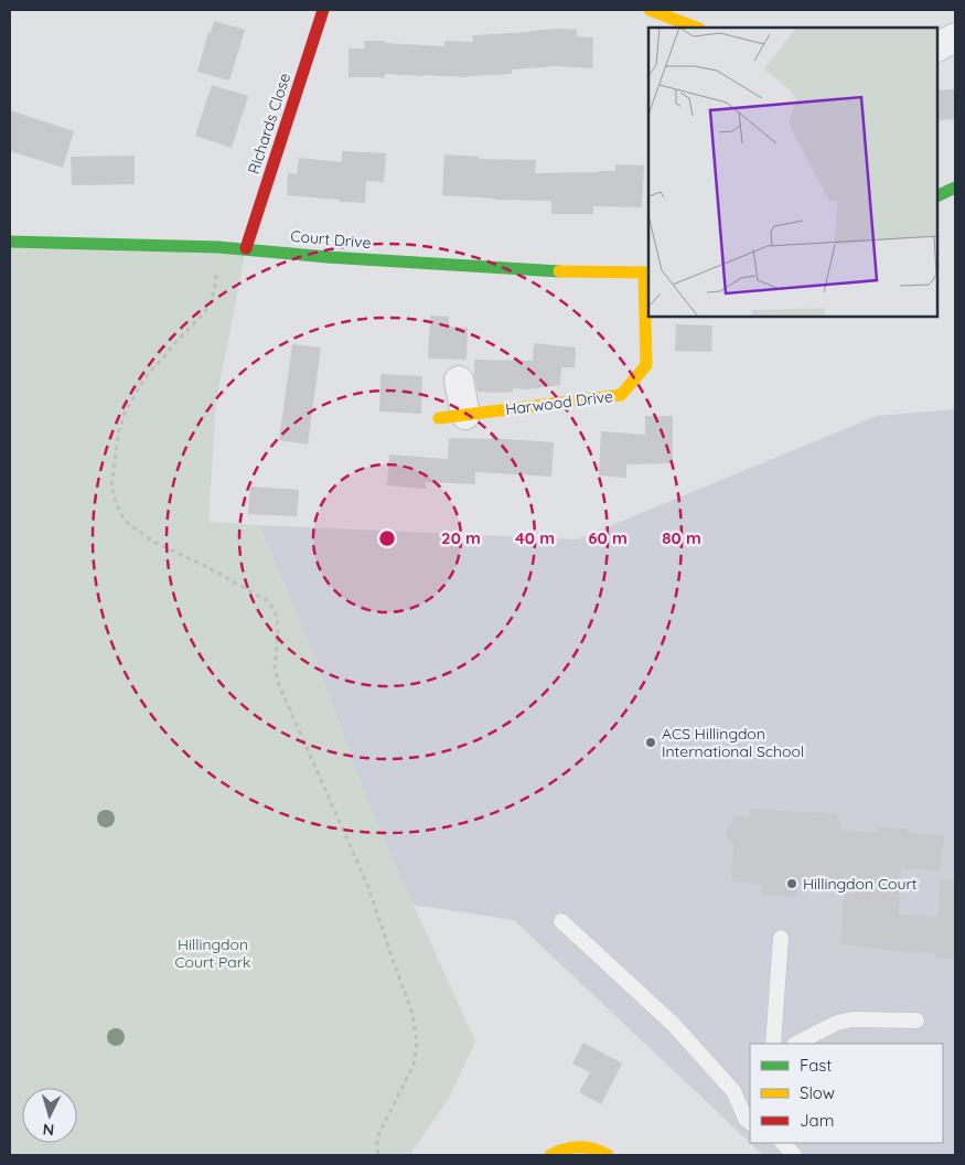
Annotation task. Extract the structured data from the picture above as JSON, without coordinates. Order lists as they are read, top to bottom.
{
  "streets": {
    "street": ["Richards Close", "Court Drive", "Harwood Drive"]
  },
  "crossings": [
    ["Richards Close", "Court Drive"],
    ["Court Drive", "Harwood Drive"]
  ],
  "parks": ["Hillingdon Court Park"],
  "places": ["ACS Hillingdon International School", "Hillingdon Court"],
  "legend": ["Fast", "Slow", "Jam"],
  "north": "bottom",
  "rings": [
    "20 m",
    "40 m",
    "60 m",
    "80 m"
  ]
}
